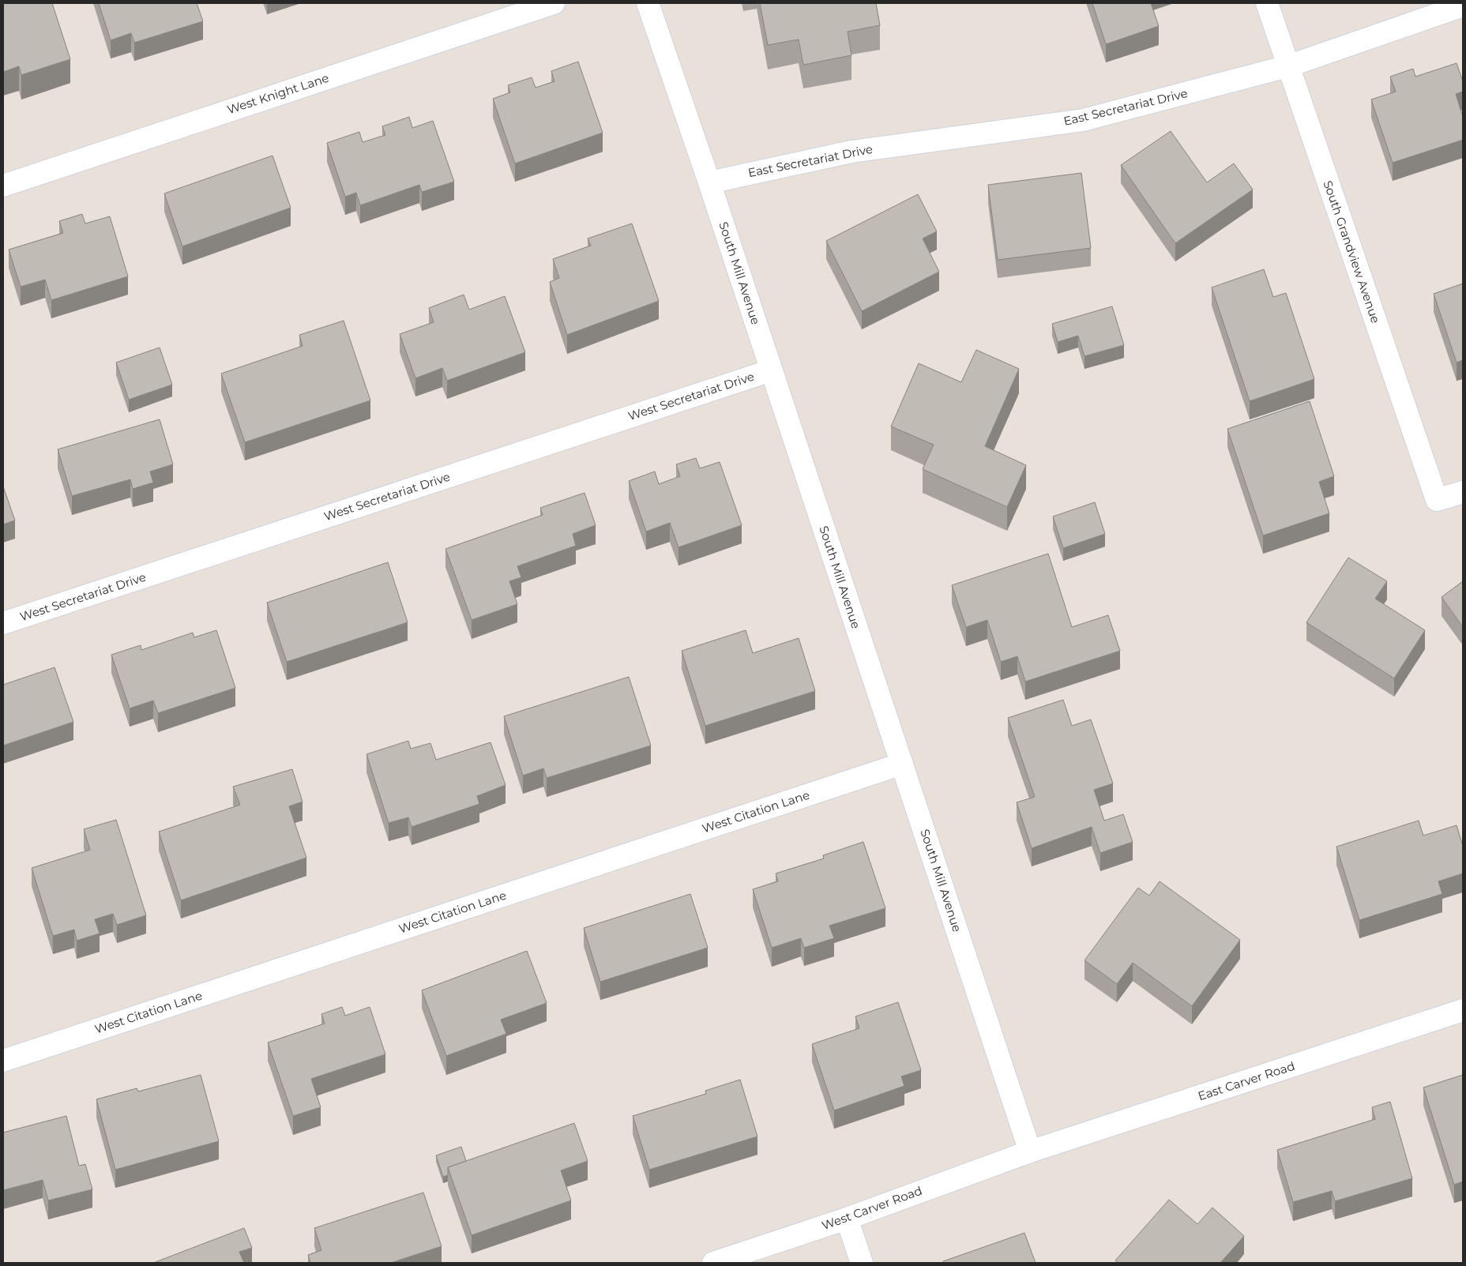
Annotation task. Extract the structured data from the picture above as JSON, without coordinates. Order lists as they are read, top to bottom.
{
  "streets": {
    "street": [
      "West Knight Lane",
      "East Secretariat Drive",
      "South Grandview Avenue",
      "South Mill Avenue",
      "West Secretariat Drive",
      "West Citation Lane",
      "East Carver Road",
      "West Carver Road"
    ]
  },
  "crossings": [
    ["East Secretariat Drive", "South Grandview Avenue"],
    ["East Secretariat Drive", "South Mill Avenue"],
    ["South Mill Avenue", "West Secretariat Drive"],
    ["South Mill Avenue", "West Citation Lane"],
    ["South Mill Avenue", "East Carver Road"],
    ["South Mill Avenue", "West Carver Road"],
    ["East Carver Road", "West Carver Road"]
  ]
}
